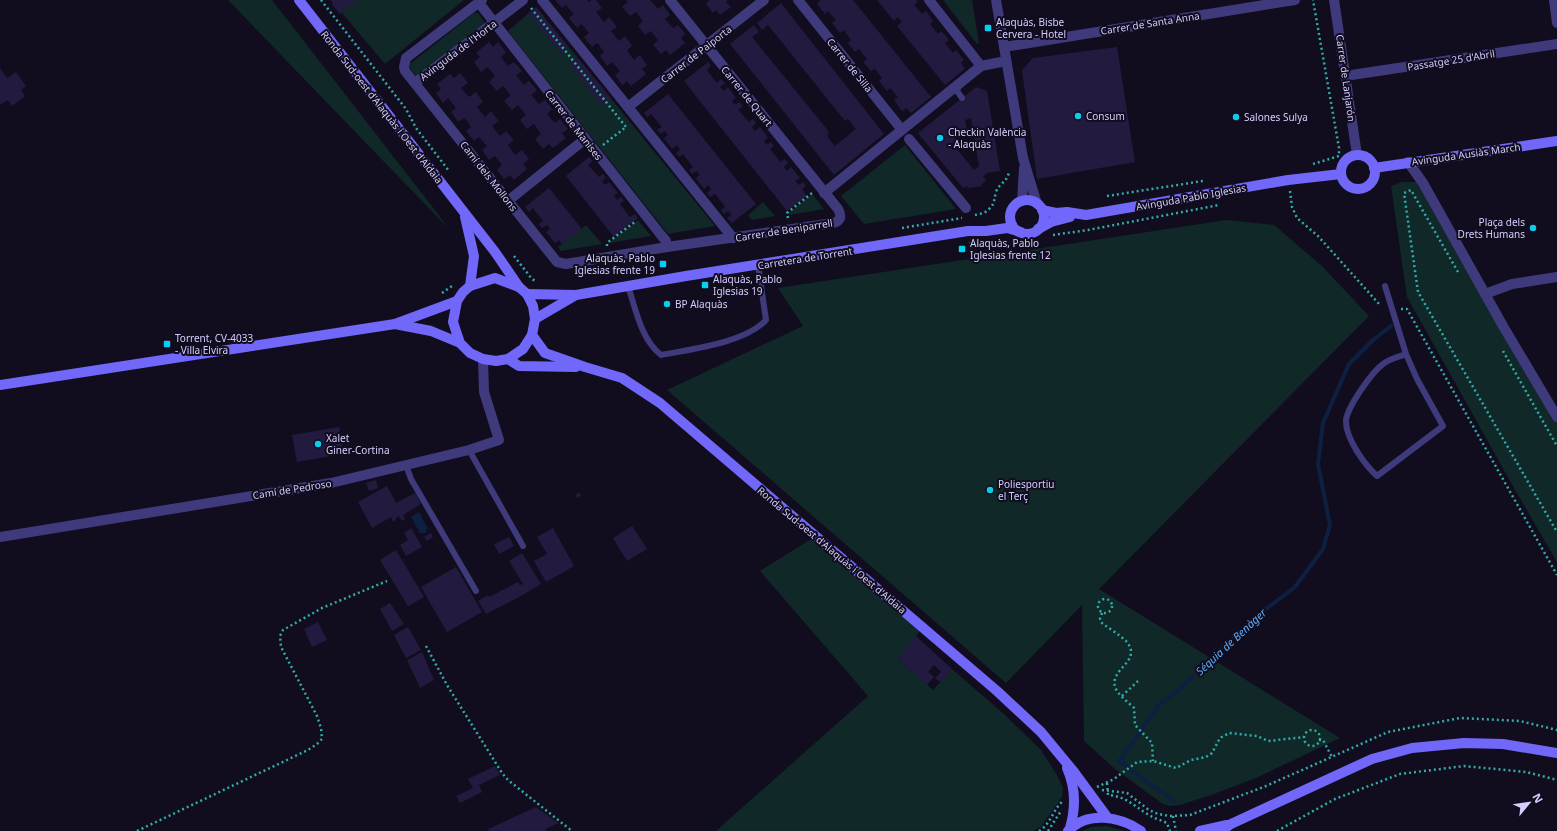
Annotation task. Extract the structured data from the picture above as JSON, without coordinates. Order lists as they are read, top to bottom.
{
  "streets": {
    "main road": [
      "Ronda Sud-oest d'Alaquàs i Oest d'Aldaia",
      "Avinguda Ausiàs March",
      "Avinguda Pablo Iglesias",
      "Carretera de Torrent"
    ],
    "street": [
      "Carrer de Santa Anna",
      "Avinguda de l'Horta",
      "Carrer de Paiporta",
      "Passatge 25 d'Abril",
      "Carrer de Silla",
      "Carrer de Lanjarón",
      "Carrer de Quart",
      "Carrer de Manises",
      "Camí dels Mollons",
      "Carrer de Beniparrell",
      "Camí de Pedroso"
    ]
  },
  "crossings": [
    ["Avinguda de l'Horta", "Carrer de Manises"],
    ["Avinguda de l'Horta", "Camí dels Mollons"],
    ["Carrer de Paiporta", "Carrer de Quart"],
    ["Passatge 25 d'Abril", "Carrer de Lanjarón"],
    ["Carrer de Lanjarón", "Avinguda Ausiàs March"],
    ["Carrer de Lanjarón", "Avinguda Pablo Iglesias"],
    ["Carrer de Quart", "Carrer de Beniparrell"],
    ["Ronda Sud-oest d'Alaquàs i Oest d'Aldaia", "Carretera de Torrent"],
    ["Ronda Sud-oest d'Alaquàs i Oest d'Aldaia", "Camí de Pedroso"],
    ["Carrer de Manises", "Carrer de Beniparrell"],
    ["Avinguda Ausiàs March", "Avinguda Pablo Iglesias"],
    ["Camí dels Mollons", "Carrer de Beniparrell"],
    ["Avinguda Pablo Iglesias", "Carretera de Torrent"],
    ["Carretera de Torrent", "Camí de Pedroso"]
  ],
  "water": ["Séquia de Benàger"],
  "places": {
    "transit": [
      "Alaquàs, Bisbe Cervera - Hotel",
      "Alaquàs, Pablo Iglesias frente 12",
      "Alaquàs, Pablo Iglesias frente 19",
      "Alaquàs, Pablo Iglesias 19",
      "Torrent, CV-4033 - Villa Elvira"
    ],
    "other": [
      "Consum",
      "Salones Sulya",
      "Checkin València - Alaquàs",
      "Plaça dels Drets Humans",
      "BP Alaquàs",
      "Xalet Giner-Cortina",
      "Poliesportiu el Terç"
    ]
  },
  "north": "top right"
}
